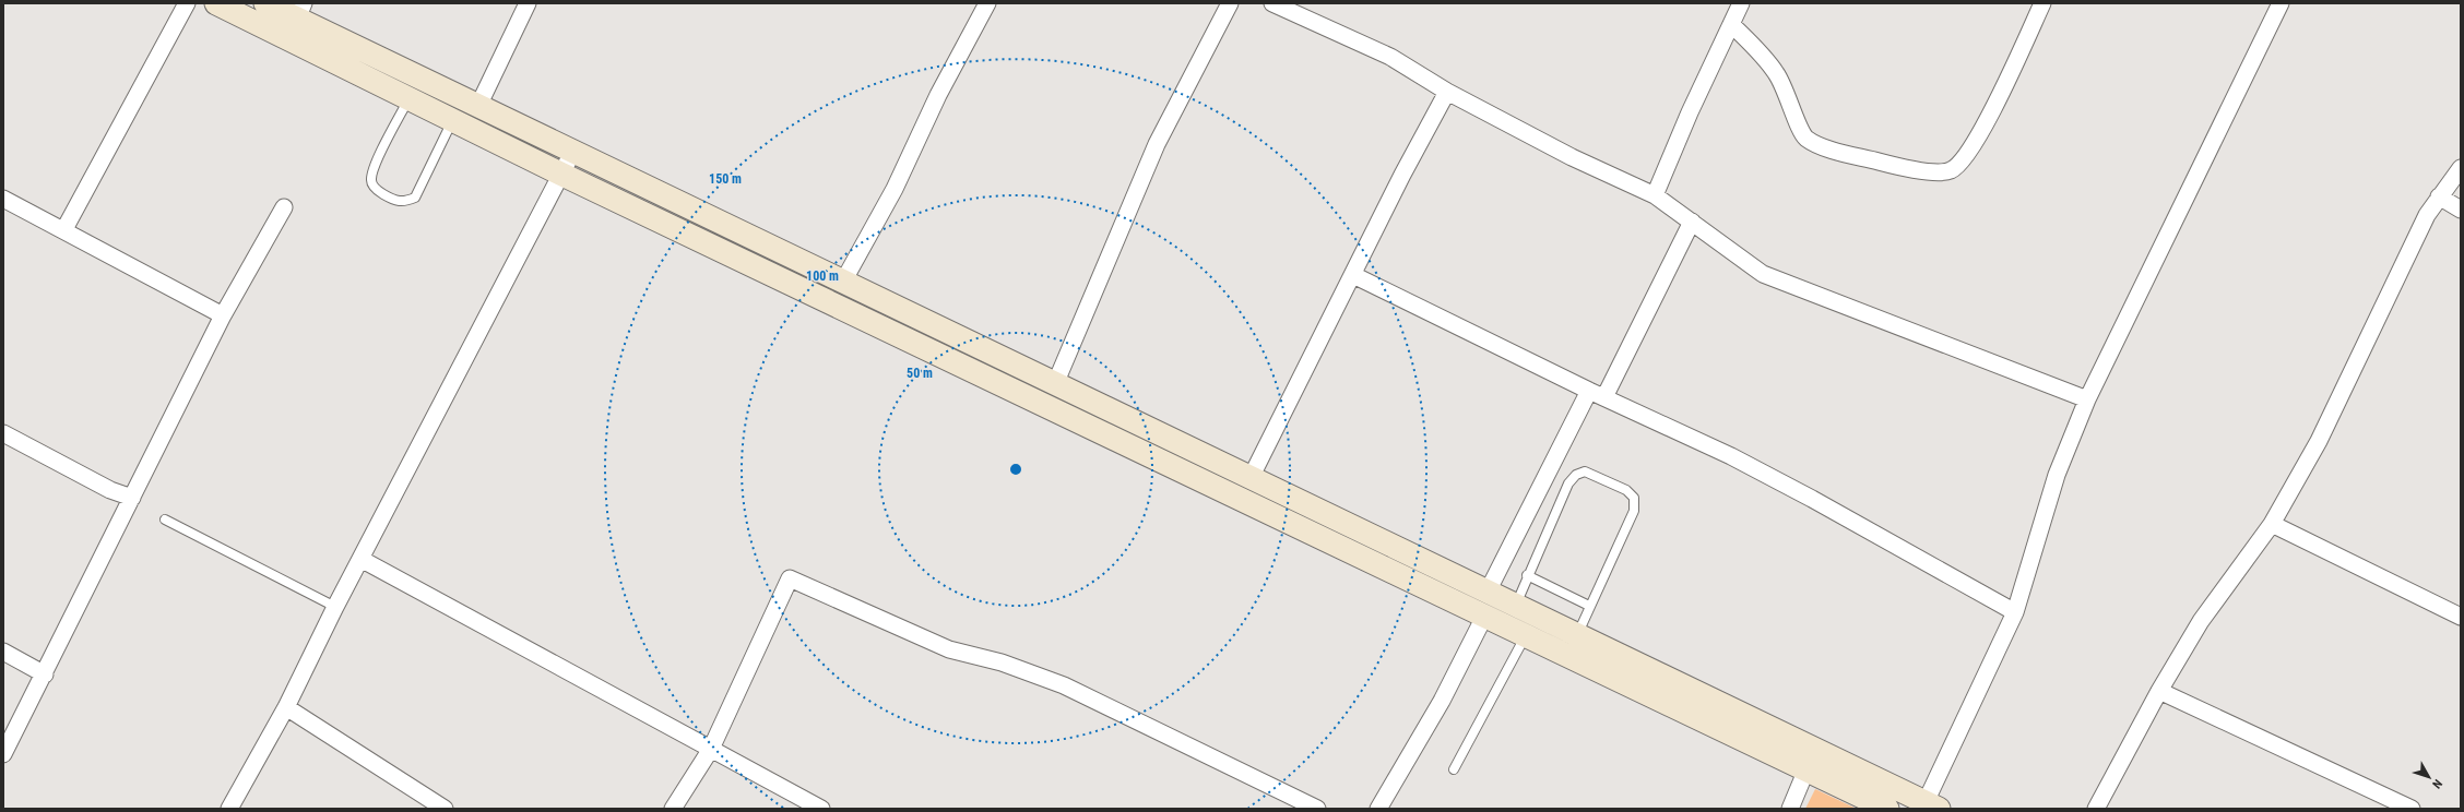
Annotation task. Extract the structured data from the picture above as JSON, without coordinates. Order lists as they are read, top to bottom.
{
  "north": "bottom right",
  "rings": ["150 m", "100 m", "50 m"]
}
